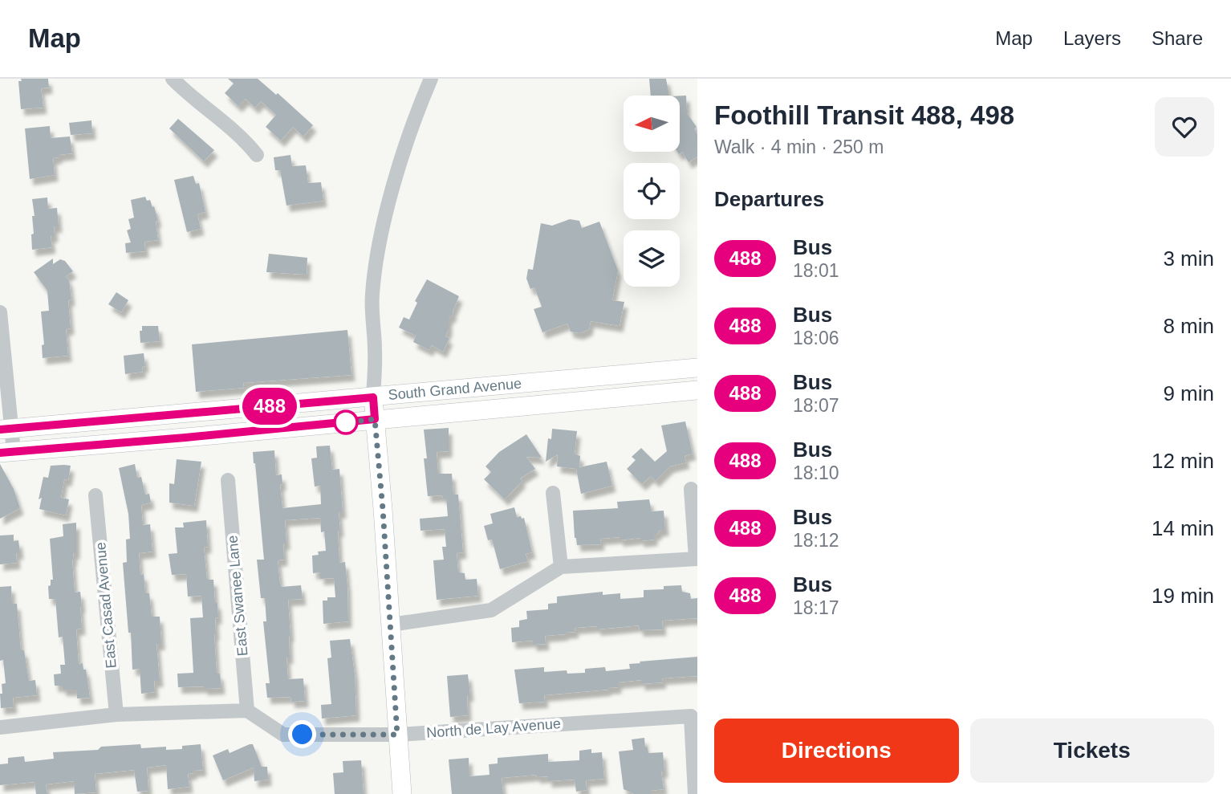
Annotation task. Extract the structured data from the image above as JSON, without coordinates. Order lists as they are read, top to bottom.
{
  "streets": {
    "main road": ["South Grand Avenue"],
    "street": ["East Swanee Lane", "East Casad Avenue", "North de Lay Avenue"]
  },
  "crossings": [
    ["East Swanee Lane", "North de Lay Avenue"]
  ],
  "lines": ["bus line 488"],
  "north": "left",
  "page": {
    "header": "Map",
    "nav": ["Map", "Layers", "Share"],
    "on_map": "488",
    "heading": [
      ["Foothill Transit 488, 498", "Walk · 4 min · 250 m"],
      "Departures"
    ],
    "list": [
      {
        "mark": "488",
        "name": "Bus",
        "note": "18:01",
        "value": "3 min"
      },
      {
        "mark": "488",
        "name": "Bus",
        "note": "18:06",
        "value": "8 min"
      },
      {
        "mark": "488",
        "name": "Bus",
        "note": "18:07",
        "value": "9 min"
      },
      {
        "mark": "488",
        "name": "Bus",
        "note": "18:10",
        "value": "12 min"
      },
      {
        "mark": "488",
        "name": "Bus",
        "note": "18:12",
        "value": "14 min"
      },
      {
        "mark": "488",
        "name": "Bus",
        "note": "18:17",
        "value": "19 min"
      }
    ],
    "buttons": ["Directions", "Tickets"]
  }
}
